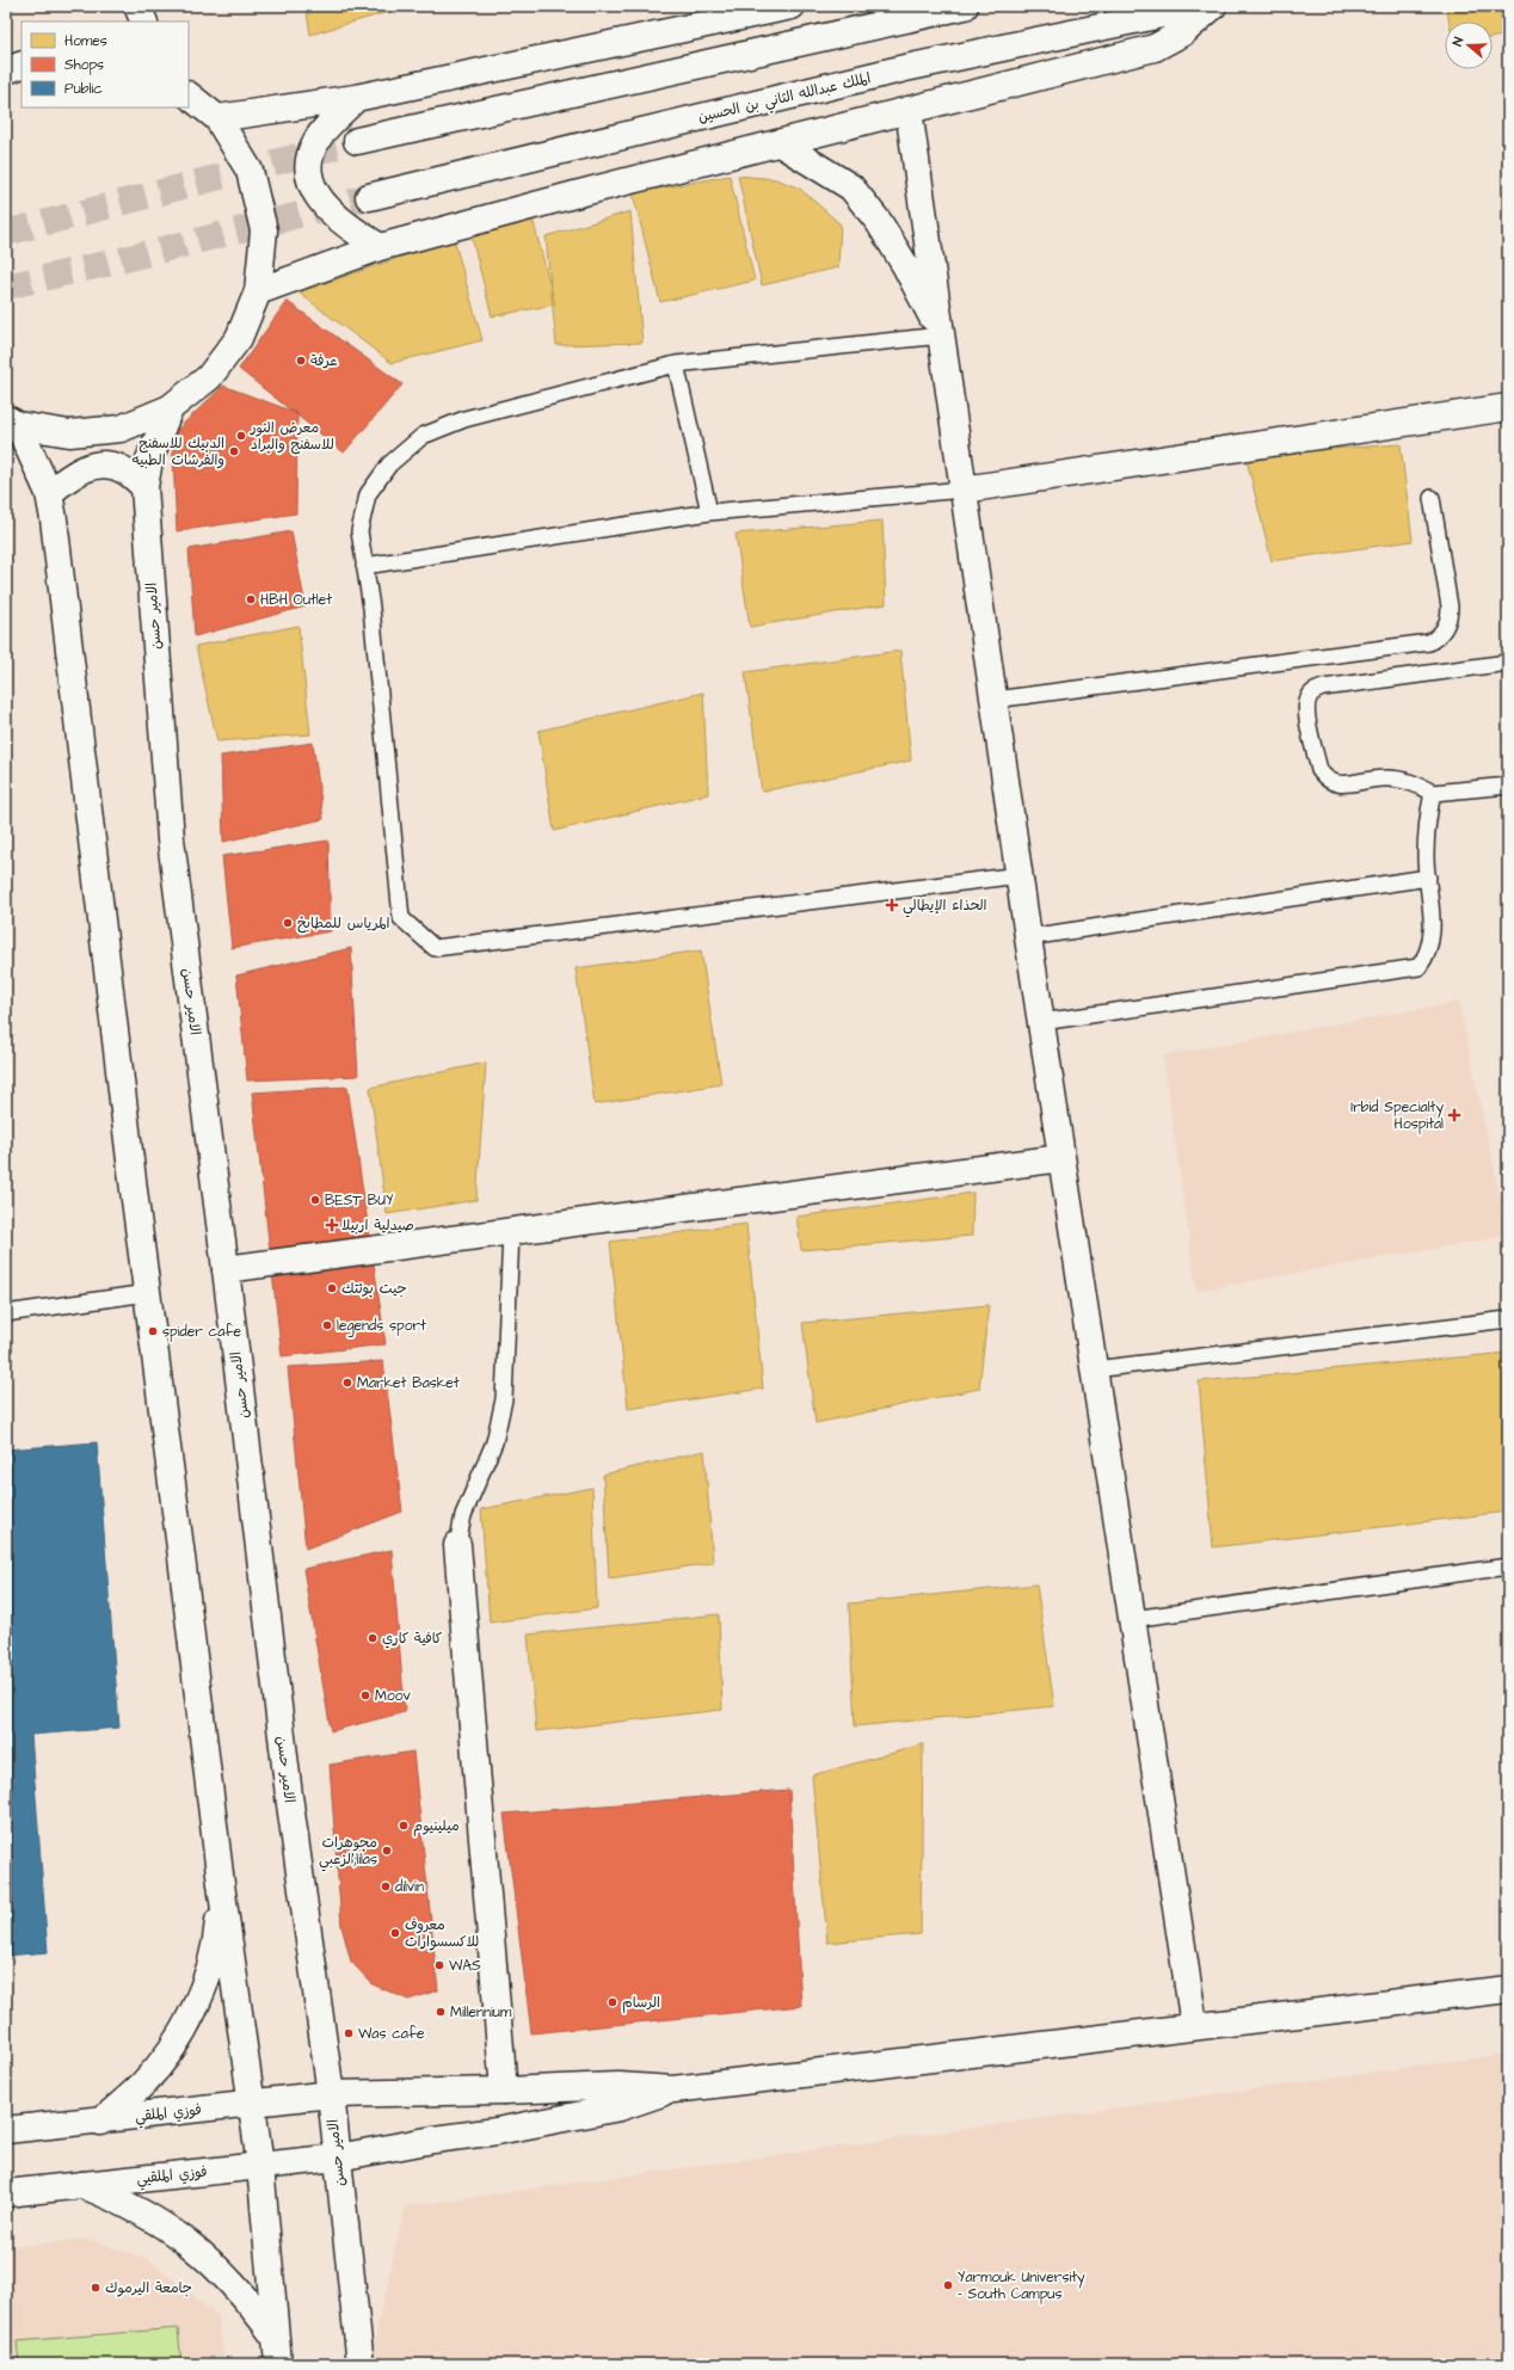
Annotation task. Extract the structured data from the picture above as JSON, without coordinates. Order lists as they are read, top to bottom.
{
  "streets": {
    "main road": [
      "الملك عبدالله الثاني بن الحسين",
      "الامير حسن",
      "فوزي الملقي",
      "فوزي الملقيي"
    ]
  },
  "crossings": [
    ["الامير حسن", "فوزي الملقي"],
    ["الامير حسن", "فوزي الملقيي"],
    ["فوزي الملقي", "فوزي الملقيي"]
  ],
  "places": {
    "other": [
      "عرفة",
      "معرض النور للاسفنج والبراد",
      "الدبيك للاسفنج والفرشات الطبيه",
      "HBH Outlet",
      "المرياس للمطابخ",
      "BEST BUY",
      "جيت بوئتك",
      "legends sport",
      "spider cafe",
      "Market Basket",
      "كافية كاري",
      "Moov",
      "ميلينيوم",
      "مجوهرات الزعبي;lilas",
      "dilvin",
      "معروف للاكسسوارات",
      "WAS",
      "الرسام",
      "Millennium",
      "Was cafe",
      "Yarmouk University - South Campus",
      "جامعة اليرموك"
    ],
    "health": ["الحذاء الإيطالي", "Irbid Specialty Hospital", "صيدلية اربيلا"]
  },
  "legend": ["Homes", "Shops", "Public"],
  "north": "left"
}
